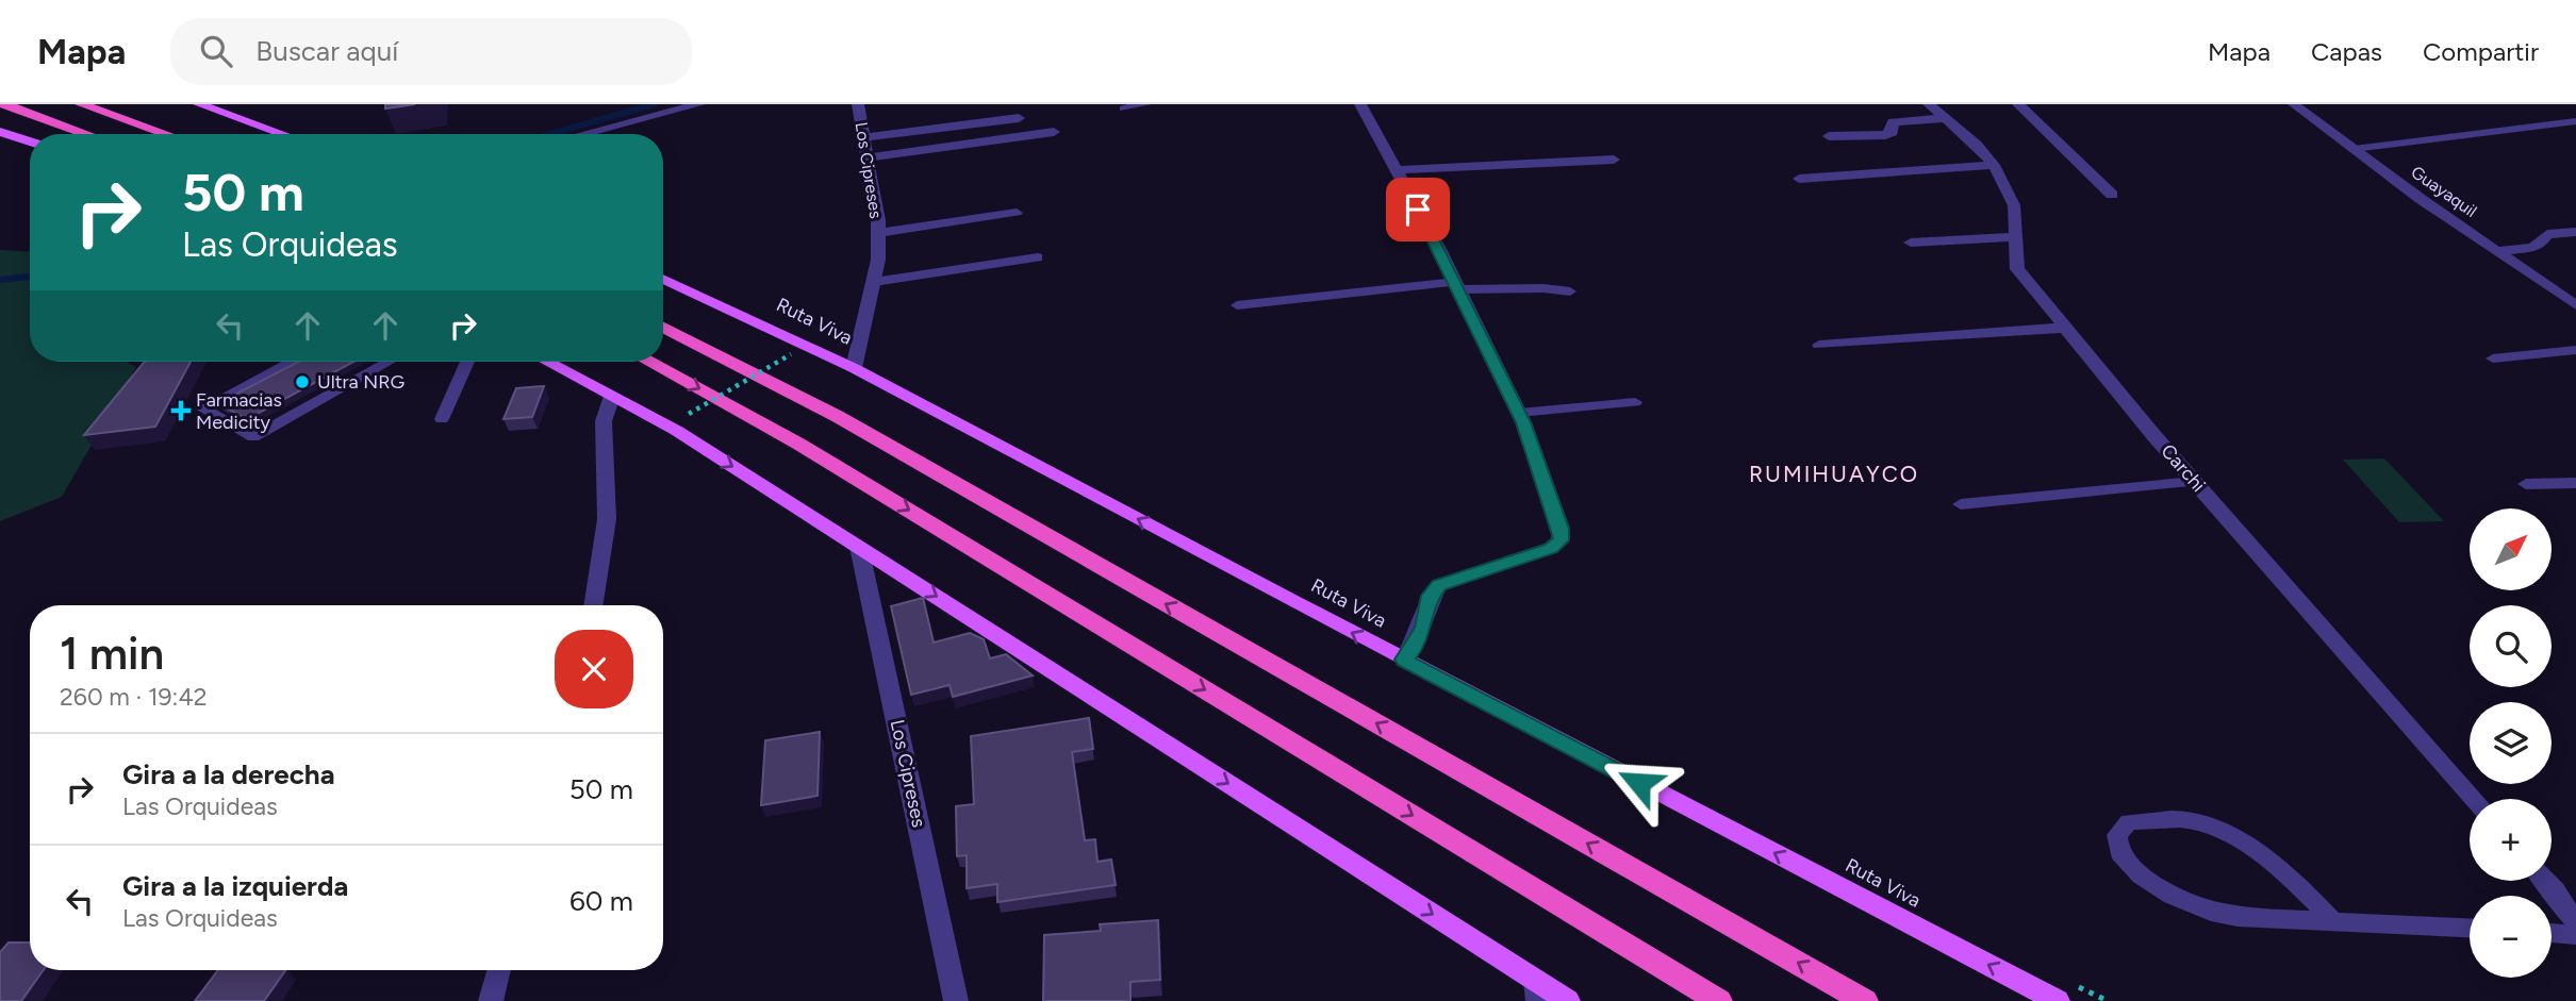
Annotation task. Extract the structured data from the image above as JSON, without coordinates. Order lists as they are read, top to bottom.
{
  "streets": {
    "main road": ["Ruta Viva"],
    "street": ["Los Cipreses", "Guayaquil", "Carchi"]
  },
  "crossings": [
    ["Los Cipreses", "Ruta Viva"]
  ],
  "one_way": ["Ruta Viva"],
  "districts": ["RUMIHUAYCO"],
  "places": {
    "other": ["Ultra NRG"],
    "health": ["Farmacias Medicity"]
  },
  "north": "top right",
  "page": {
    "header": "Mapa",
    "search": "Buscar aquí",
    "nav": ["Mapa", "Capas", "Compartir"],
    "turn": ["50 m", "Las Orquideas"],
    "map_buttons": ["+", "−"],
    "heading": ["1 min", "260 m · 19:42"],
    "list": [
      {
        "name": "Gira a la derecha",
        "note": "Las Orquideas",
        "value": "50 m"
      },
      {
        "name": "Gira a la izquierda",
        "note": "Las Orquideas",
        "value": "60 m"
      }
    ]
  }
}
